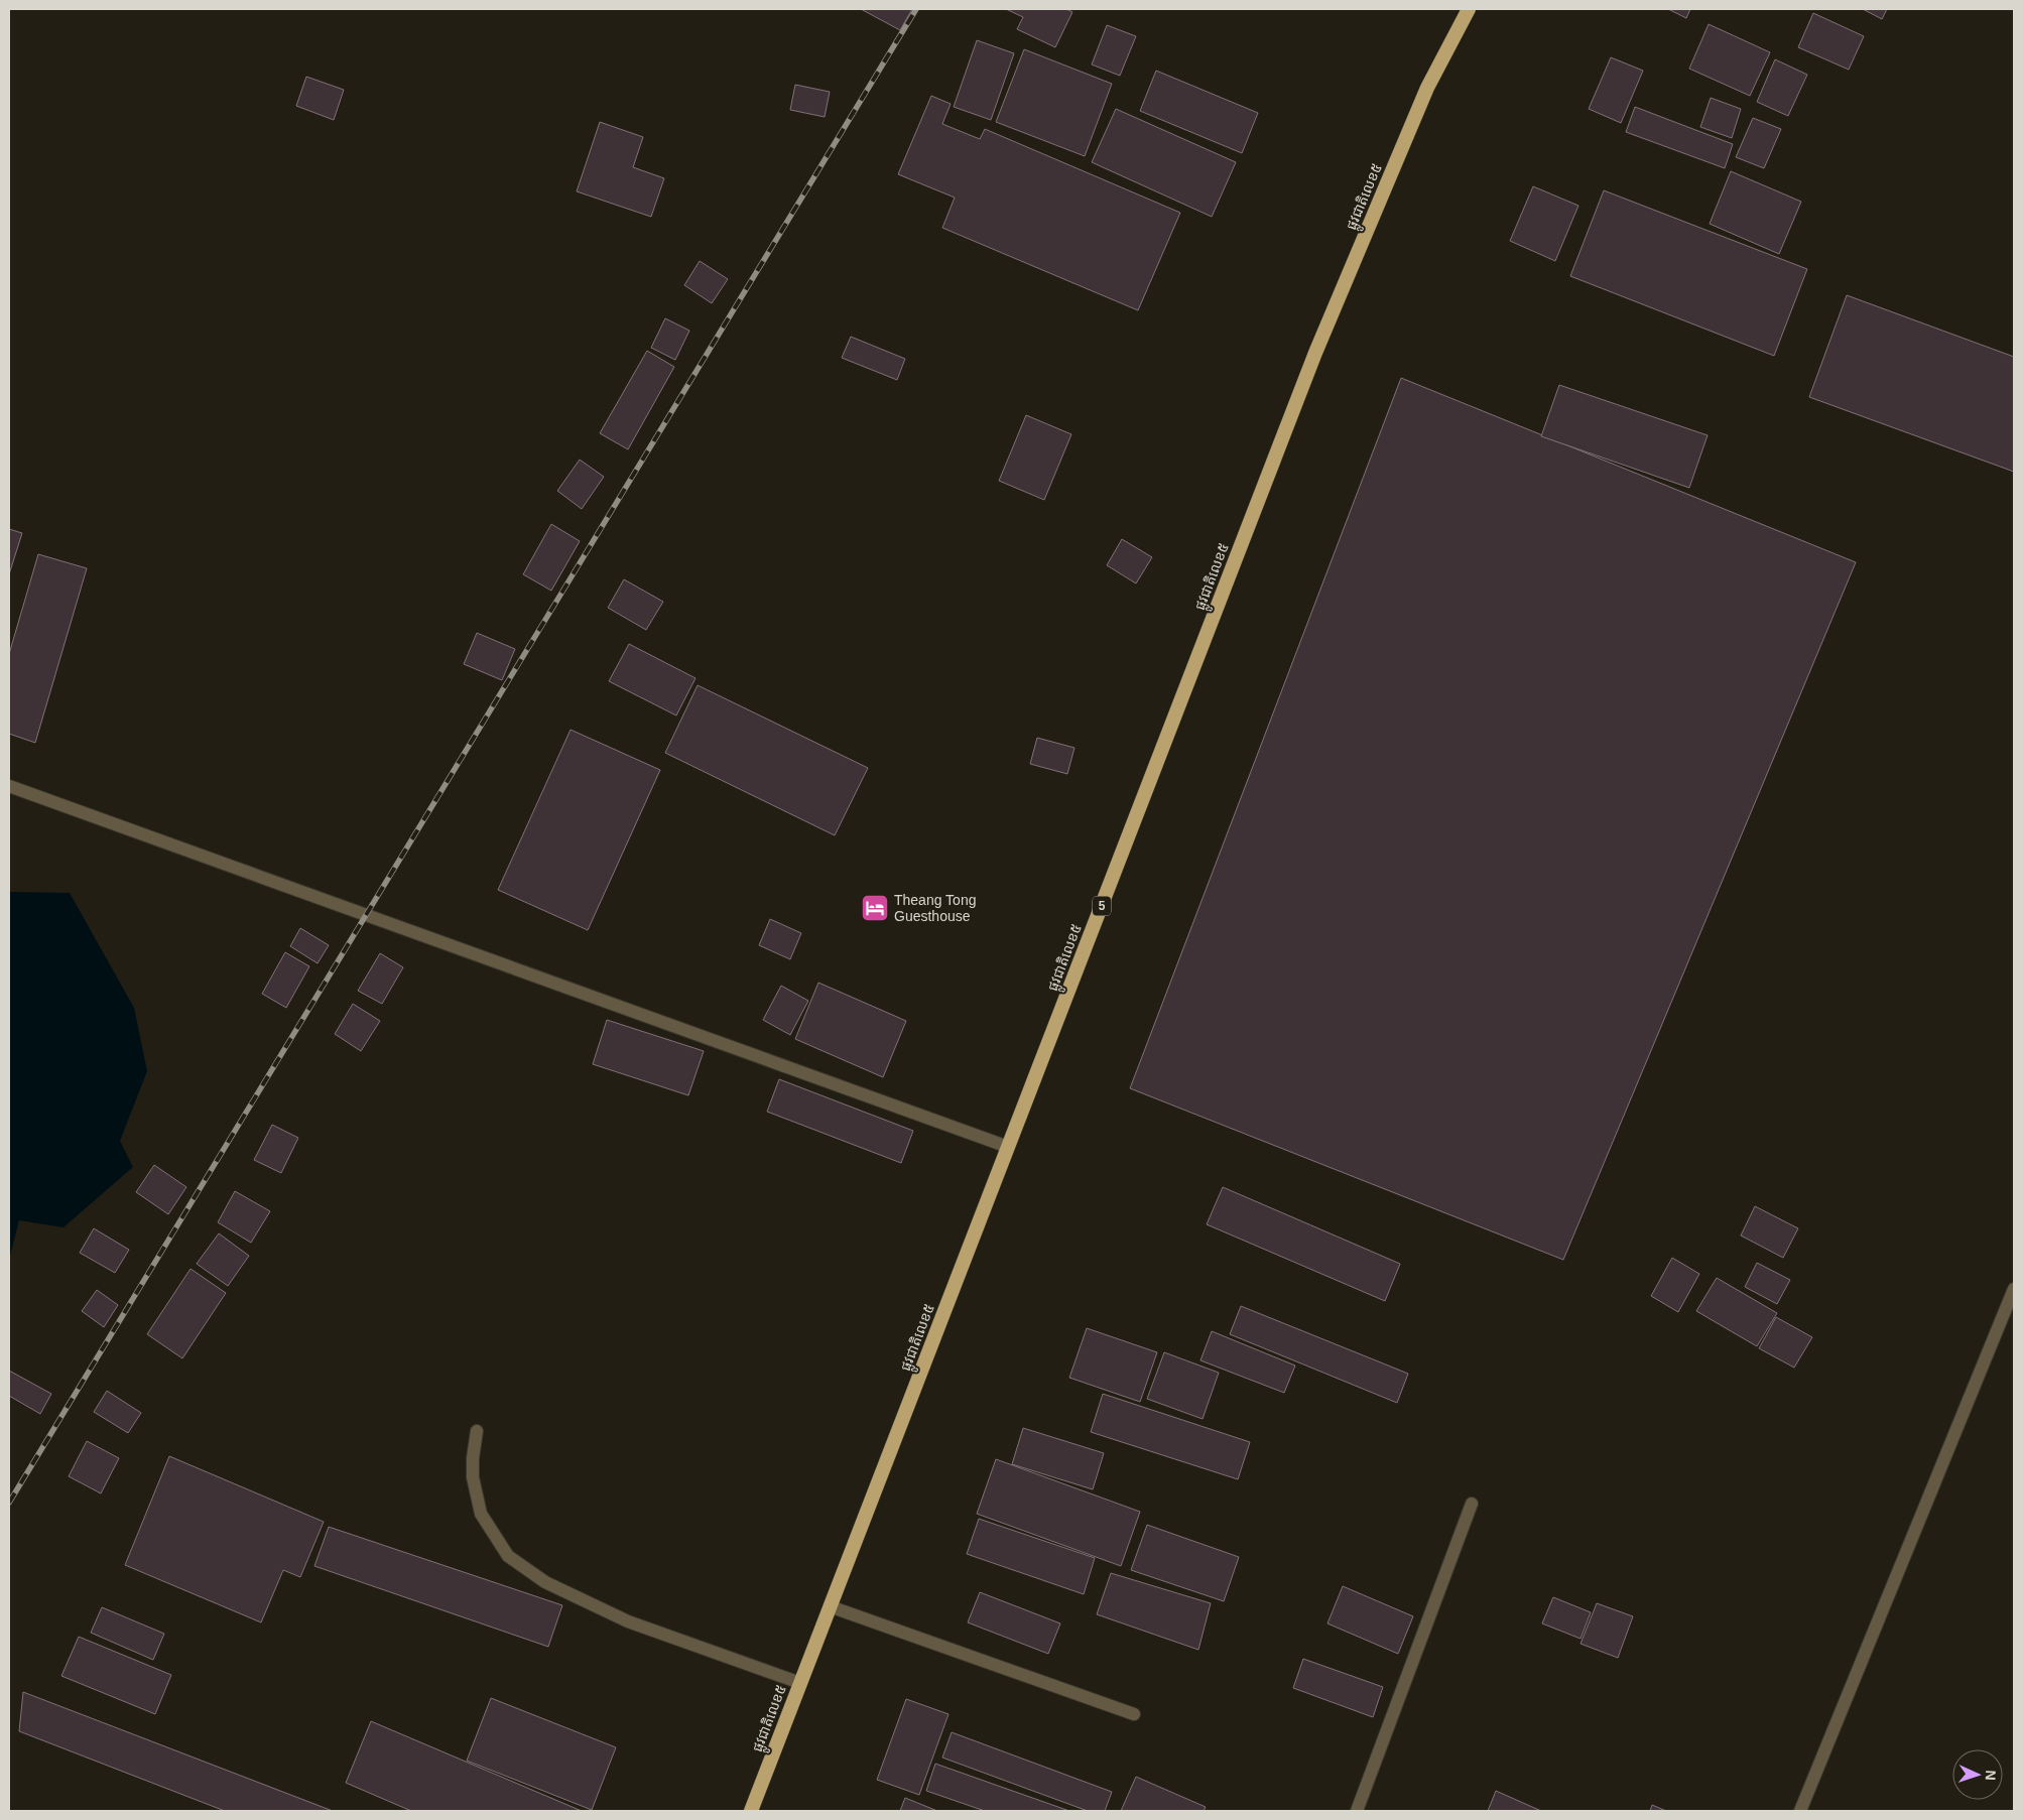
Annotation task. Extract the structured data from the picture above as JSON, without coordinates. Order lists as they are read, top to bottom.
{
  "streets": {
    "highway": ["ផ្លូវជាតិលេខ៥", "5"]
  },
  "places": {
    "hotel": ["Theang Tong Guesthouse"]
  },
  "north": "right"
}
